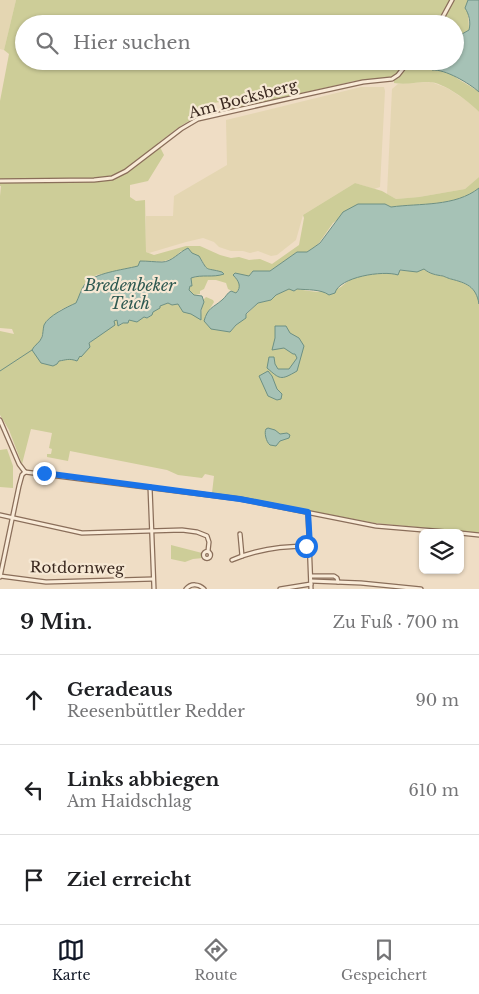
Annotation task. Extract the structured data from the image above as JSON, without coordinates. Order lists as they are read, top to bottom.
{
  "streets": {
    "street": ["Am Bocksberg", "Rotdornweg"]
  },
  "water": ["Bredenbeker Teich"],
  "page": {
    "search": "Hier suchen",
    "heading": ["9 Min.", "Zu Fuß · 700 m"],
    "list": [
      ["Geradeaus", "Reesenbüttler Redder", "90 m"],
      ["Links abbiegen", "Am Haidschlag", "610 m"],
      "Ziel erreicht"
    ],
    "nav": ["Karte", "Route", "Gespeichert"]
  }
}
